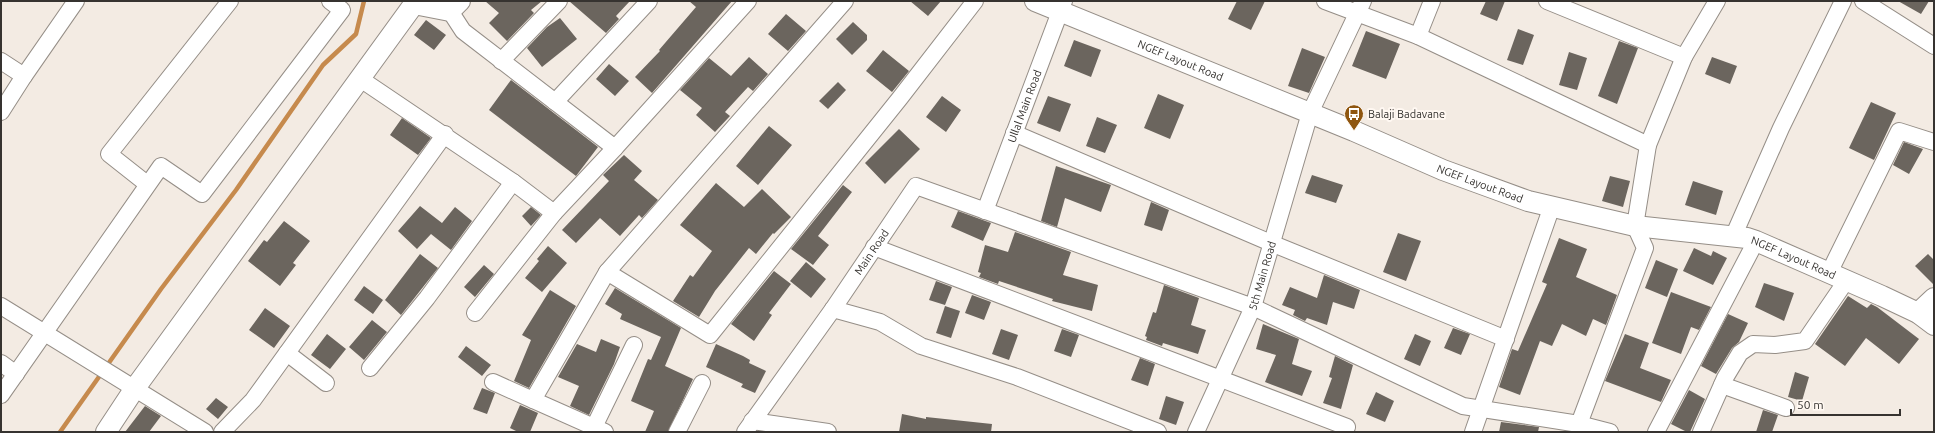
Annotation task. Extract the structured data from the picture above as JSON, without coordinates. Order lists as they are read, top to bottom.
{
  "streets": {
    "street": [
      "NGEF Layout Road",
      "Ullal Main Road",
      "Main Road",
      "5th Main Road"
    ]
  },
  "crossings": [
    ["NGEF Layout Road", "Ullal Main Road"],
    ["NGEF Layout Road", "5th Main Road"],
    ["Ullal Main Road", "Main Road"]
  ],
  "places": {
    "bus stop": ["Balaji Badavane"]
  },
  "scale_bar": "50 m"
}
